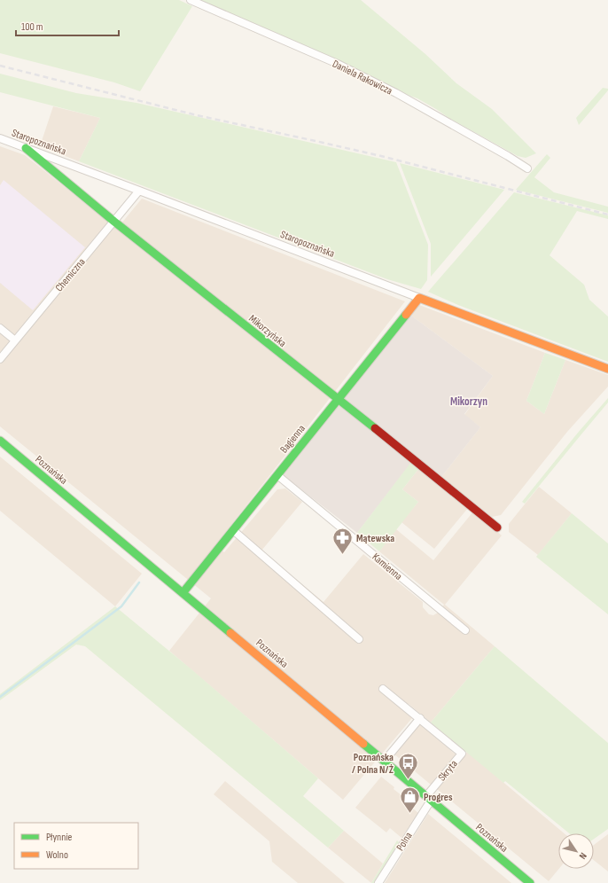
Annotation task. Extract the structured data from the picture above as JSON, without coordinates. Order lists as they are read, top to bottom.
{
  "streets": {
    "street": [
      "Daniela Rakowicza",
      "Staropoznańska",
      "Chemiczna",
      "Mikorzyńska",
      "Bagienna",
      "Poznańska",
      "Kamienna",
      "Skryta",
      "Polna"
    ]
  },
  "crossings": [
    ["Staropoznańska", "Chemiczna"],
    ["Staropoznańska", "Mikorzyńska"],
    ["Staropoznańska", "Bagienna"],
    ["Chemiczna", "Mikorzyńska"],
    ["Mikorzyńska", "Bagienna"],
    ["Bagienna", "Poznańska"],
    ["Bagienna", "Kamienna"],
    ["Poznańska", "Skryta"],
    ["Poznańska", "Polna"],
    ["Skryta", "Polna"]
  ],
  "districts": ["Mikorzyn"],
  "places": {
    "pharmacy": ["Mątewska"],
    "bus stop": ["Poznańska / Polna N/Ż"],
    "shop": ["Progres"]
  },
  "legend": ["Płynnie", "Wolno"],
  "scale_bar": "100 m",
  "north": "bottom right"
}
